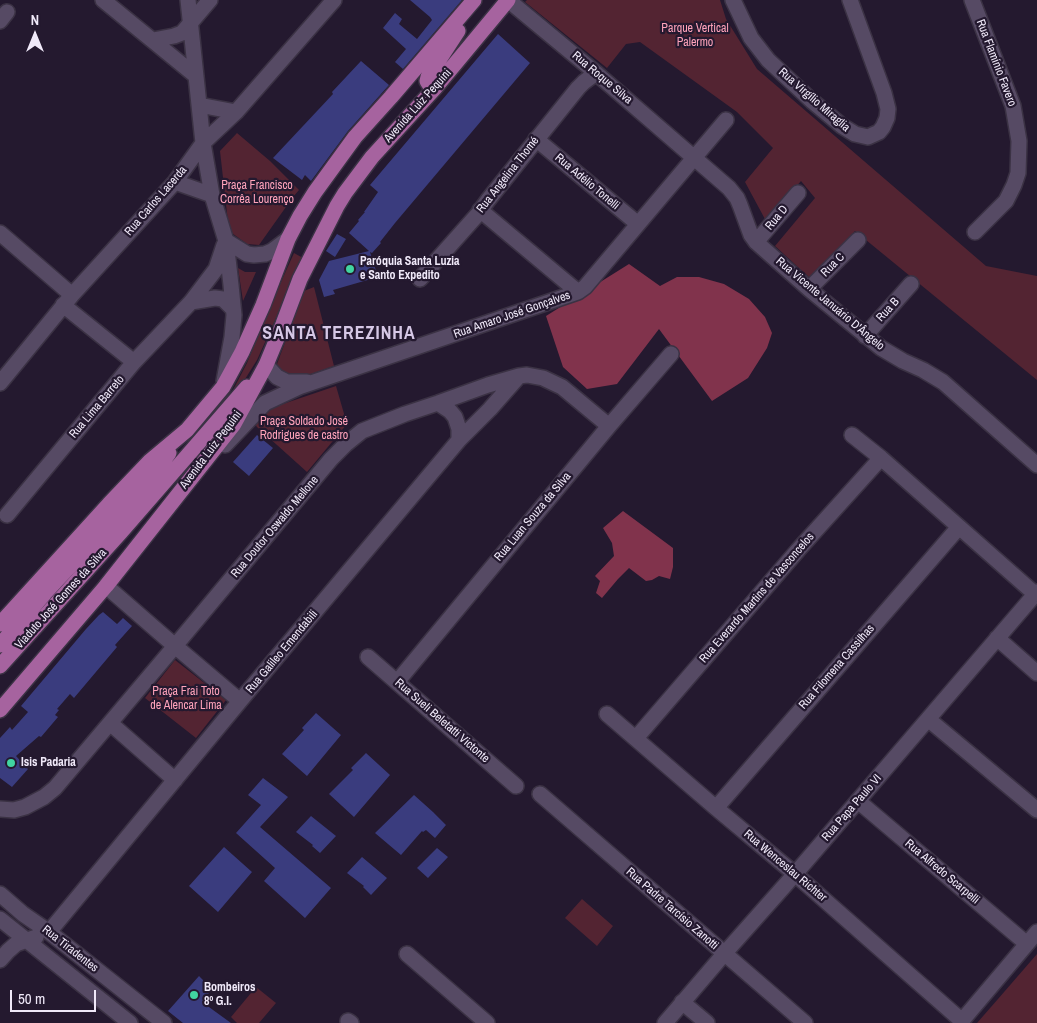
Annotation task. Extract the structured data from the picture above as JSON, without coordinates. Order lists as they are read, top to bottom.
{
  "streets": {
    "main road": ["Avenida Luiz Pequini", "Viaduto José Gomes da Silva"],
    "street": [
      "Rua Flamínio Favero",
      "Rua Roque Silva",
      "Rua Virgílio Miraglia",
      "Rua Angelina Thomé",
      "Rua Adélio Tonelli",
      "Rua Carlos Lacerda",
      "Rua D",
      "Rua C",
      "Rua Vicente Januário D'Ângelo",
      "Rua B",
      "Rua Amaro José Gonçalves",
      "Rua Lima Barreto",
      "Rua Luan Souza da Silva",
      "Rua Doutor Oswaldo Mellone",
      "Rua Everardo Martins de Vasconcelos",
      "Rua Galileo Emendabili",
      "Rua Filomena Cassilhas",
      "Rua Sueli Beletatti Victonte",
      "Rua Papa Paulo VI",
      "Rua Wenceslau Richter",
      "Rua Alfredo Scarpelli",
      "Rua Padre Tarcísio Zanotti",
      "Rua Tiradentes"
    ]
  },
  "crossings": [
    ["Rua Roque Silva", "Avenida Luiz Pequini"],
    ["Rua Roque Silva", "Rua Angelina Thomé"],
    ["Rua Roque Silva", "Rua Vicente Januário D'Ângelo"],
    ["Rua Roque Silva", "Rua Amaro José Gonçalves"],
    ["Avenida Luiz Pequini", "Rua Amaro José Gonçalves"],
    ["Rua Angelina Thomé", "Rua Adélio Tonelli"],
    ["Rua Adélio Tonelli", "Rua Amaro José Gonçalves"],
    ["Rua D", "Rua Vicente Januário D'Ângelo"],
    ["Rua C", "Rua Vicente Januário D'Ângelo"],
    ["Rua Vicente Januário D'Ângelo", "Rua B"],
    ["Rua Vicente Januário D'Ângelo", "Rua Amaro José Gonçalves"],
    ["Rua Luan Souza da Silva", "Rua Doutor Oswaldo Mellone"],
    ["Rua Luan Souza da Silva", "Rua Sueli Beletatti Victonte"],
    ["Rua Doutor Oswaldo Mellone", "Rua Galileo Emendabili"],
    ["Rua Everardo Martins de Vasconcelos", "Rua Wenceslau Richter"],
    ["Rua Galileo Emendabili", "Rua Tiradentes"],
    ["Rua Filomena Cassilhas", "Rua Wenceslau Richter"],
    ["Rua Papa Paulo VI", "Rua Wenceslau Richter"],
    ["Rua Papa Paulo VI", "Rua Alfredo Scarpelli"],
    ["Rua Papa Paulo VI", "Rua Padre Tarcísio Zanotti"]
  ],
  "districts": ["SANTA TEREZINHA"],
  "parks": [
    "Parque Vertical Palermo",
    "Praça Francisco Corrêa Lourenço",
    "Praça Soldado José Rodrigues de castro",
    "Praça Frai Toto de Alencar Lima"
  ],
  "places": ["Paróquia Santa Luzia e Santo Expedito", "Isis Padaria", "Bombeiros 8º G.I."],
  "scale_bar": "50 m",
  "north": "top"
}
